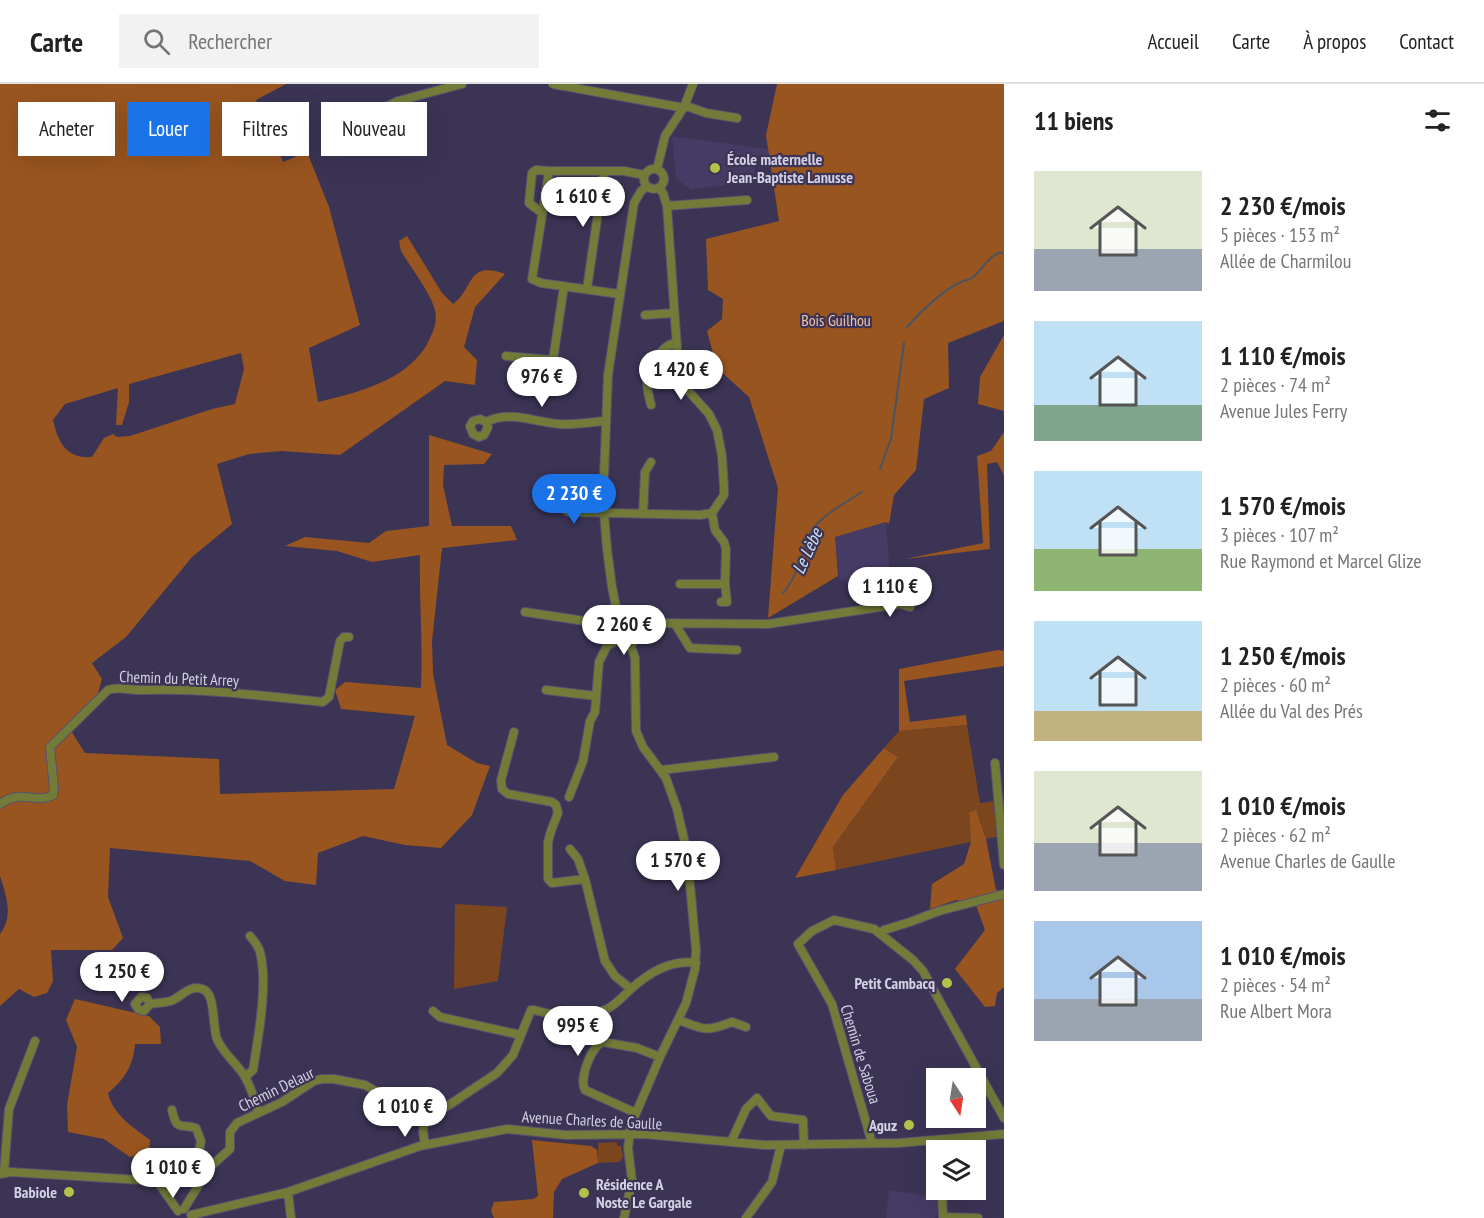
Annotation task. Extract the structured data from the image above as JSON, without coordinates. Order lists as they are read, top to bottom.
{
  "streets": {
    "street": [
      "Chemin du Petit Arrey",
      "Chemin de Saboua",
      "Chemin Delaur",
      "Avenue Charles de Gaulle"
    ]
  },
  "crossings": [
    ["Chemin de Saboua", "Avenue Charles de Gaulle"]
  ],
  "water": ["Le Lèbe"],
  "parks": ["Bois Guilhou"],
  "places": [
    "École maternelle Jean-Baptiste Lanusse",
    "Petit Cambacq",
    "Aguz",
    "Babiole",
    "Résidence A Noste Le Gargale"
  ],
  "north": "bottom",
  "page": {
    "header": "Carte",
    "search": "Rechercher",
    "nav": [
      "Accueil",
      "Carte",
      "À propos",
      "Contact"
    ],
    "heading": "11 biens",
    "chip": [
      "Acheter",
      "Louer",
      "Filtres",
      "Nouveau"
    ],
    "list": [
      {
        "name": "2 230 €/mois",
        "note": "5 pièces · 153 m² · Allée de Charmilou"
      },
      {
        "name": "1 110 €/mois",
        "note": "2 pièces · 74 m² · Avenue Jules Ferry"
      },
      {
        "name": "1 570 €/mois",
        "note": "3 pièces · 107 m² · Rue Raymond et Marcel Glize"
      },
      {
        "name": "1 250 €/mois",
        "note": "2 pièces · 60 m² · Allée du Val des Prés"
      },
      {
        "name": "1 010 €/mois",
        "note": "2 pièces · 62 m² · Avenue Charles de Gaulle"
      },
      {
        "name": "1 010 €/mois",
        "note": "2 pièces · 54 m² · Rue Albert Mora"
      }
    ],
    "price": [
      "1 610 €",
      "1 420 €",
      "976 €",
      "2 230 €",
      "1 110 €",
      "2 260 €",
      "1 570 €",
      "1 250 €",
      "995 €",
      "1 010 €",
      "1 010 €"
    ]
  }
}
